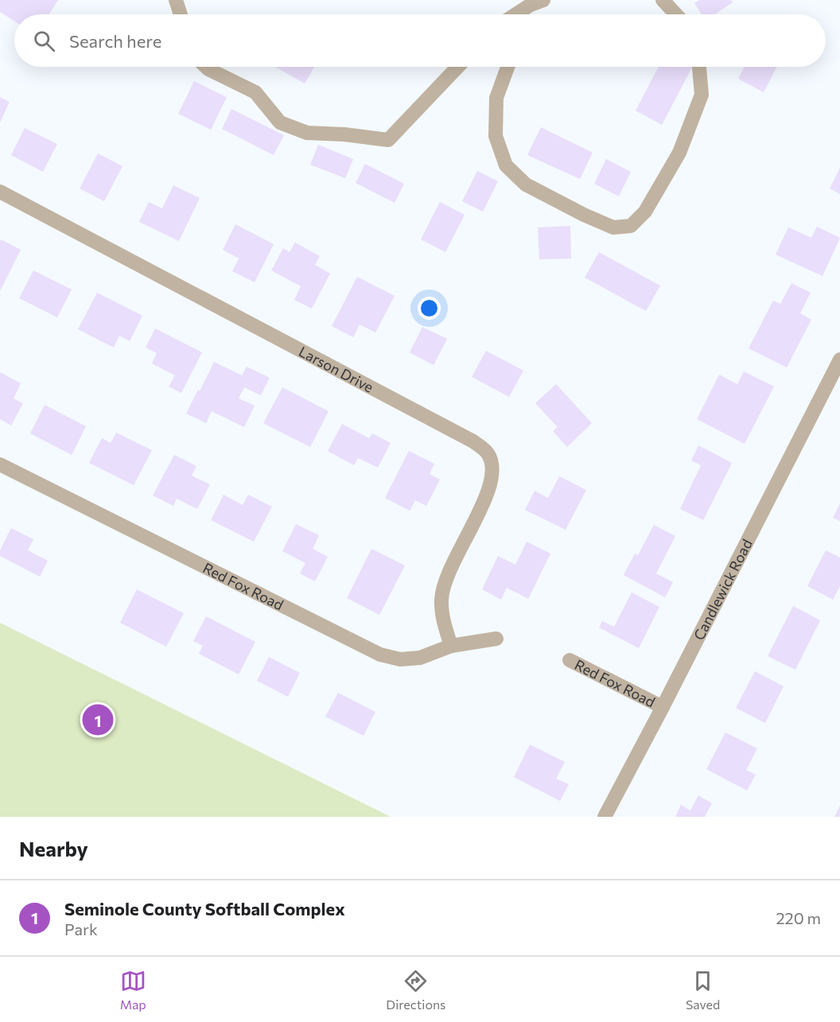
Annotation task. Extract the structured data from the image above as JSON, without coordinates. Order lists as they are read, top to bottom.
{
  "streets": {
    "street": ["Larson Drive", "Red Fox Road", "Candlewick Road"]
  },
  "crossings": [
    ["Larson Drive", "Red Fox Road"],
    ["Red Fox Road", "Candlewick Road"]
  ],
  "page": {
    "search": "Search here",
    "pins": "1",
    "heading": "Nearby",
    "list": [
      {
        "mark": "1",
        "name": "Seminole County Softball Complex",
        "note": "Park",
        "value": "220 m"
      }
    ],
    "nav": ["Map", "Directions", "Saved"]
  }
}
